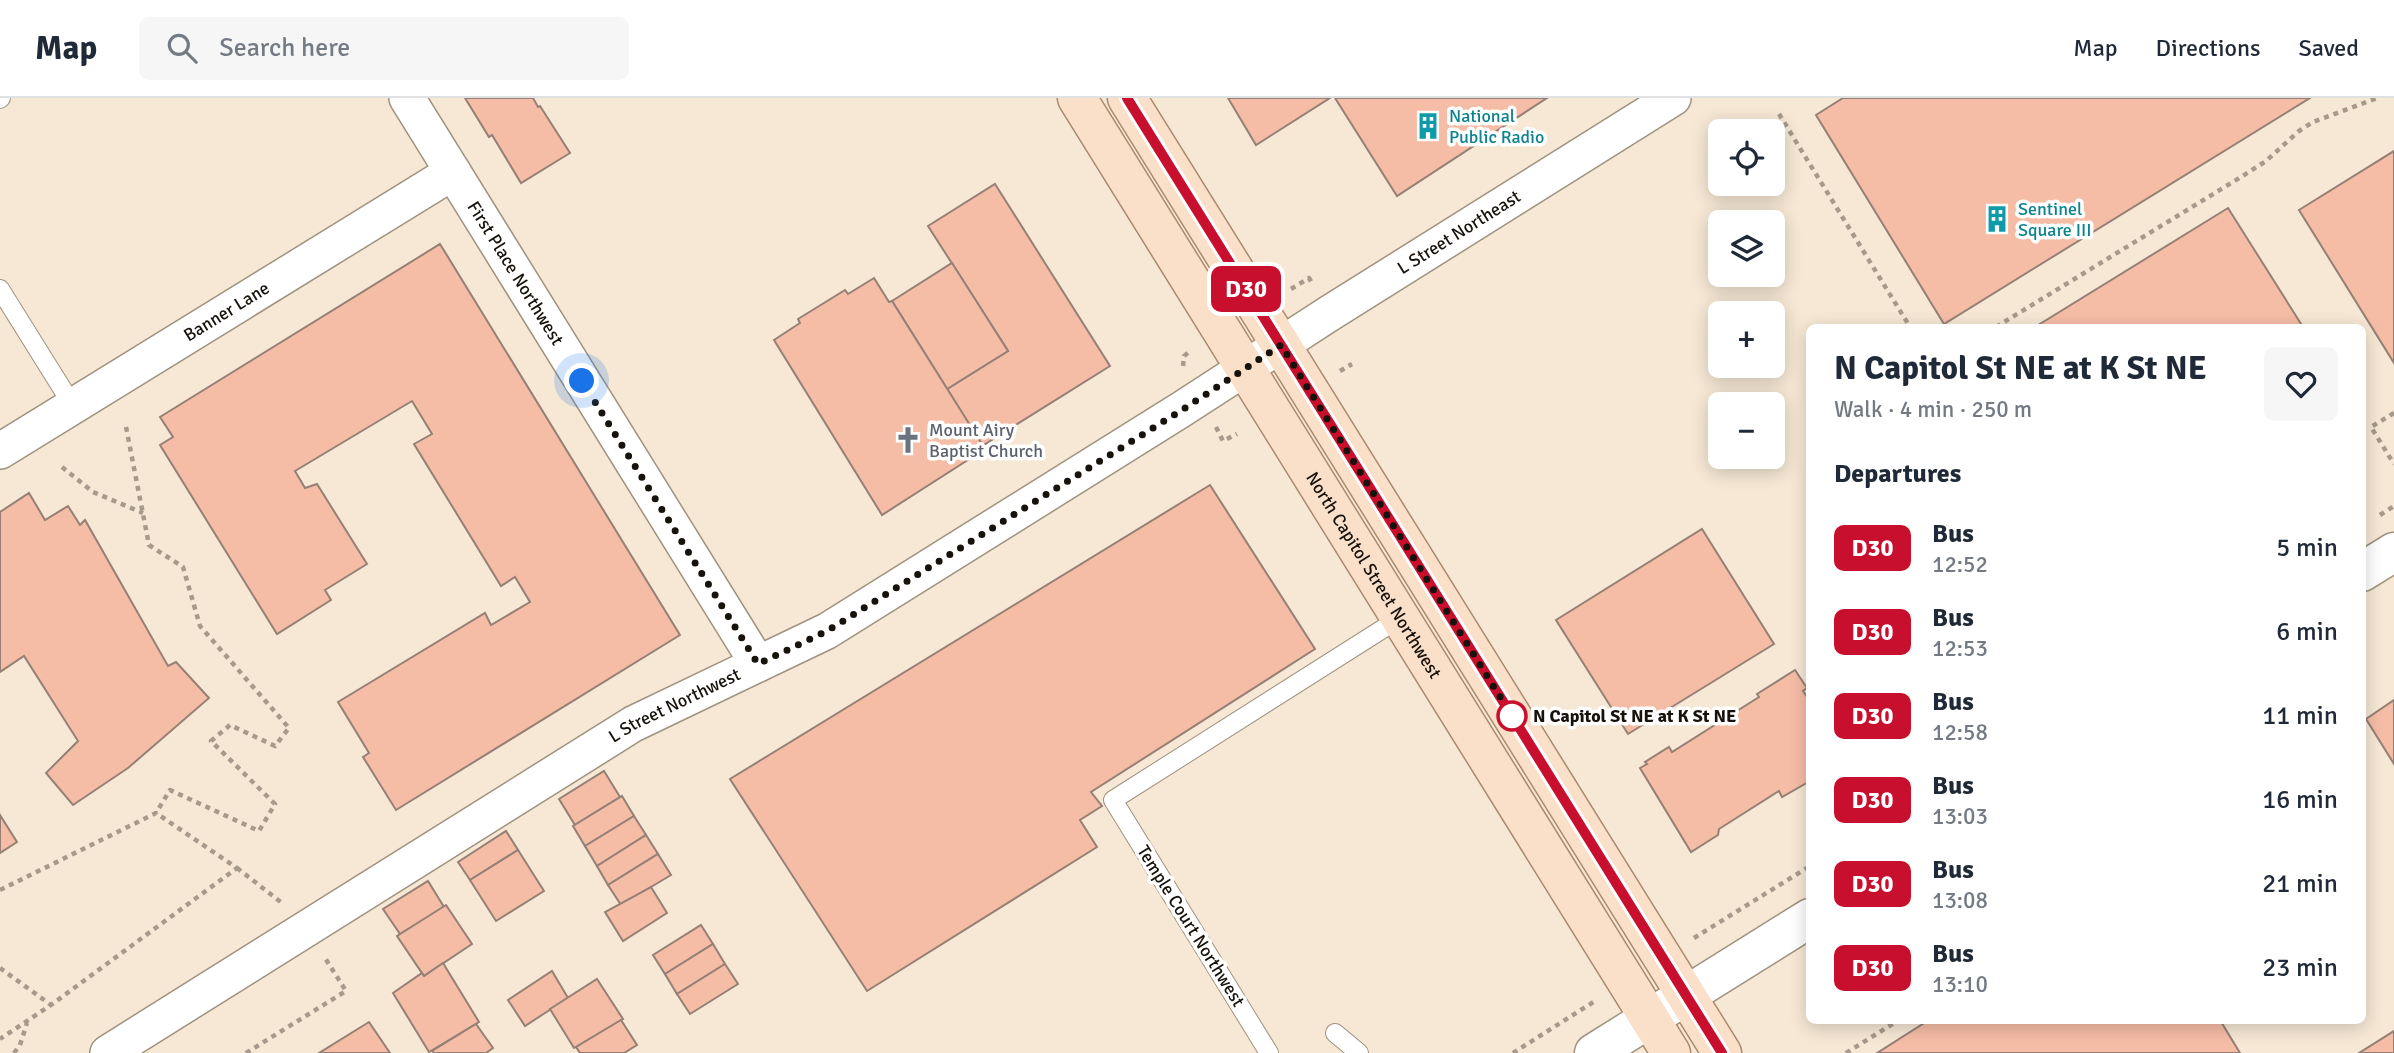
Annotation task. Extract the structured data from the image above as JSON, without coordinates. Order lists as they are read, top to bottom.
{
  "streets": {
    "main road": ["North Capitol Street Northwest"],
    "street": [
      "L Street Northeast",
      "First Place Northwest",
      "Banner Lane",
      "L Street Northwest"
    ],
    "lane": ["Temple Court Northwest"]
  },
  "crossings": [
    ["L Street Northeast", "North Capitol Street Northwest"],
    ["L Street Northeast", "L Street Northwest"],
    ["First Place Northwest", "Banner Lane"],
    ["First Place Northwest", "L Street Northwest"],
    ["North Capitol Street Northwest", "L Street Northwest"],
    ["North Capitol Street Northwest", "Temple Court Northwest"]
  ],
  "places": {
    "building": ["National Public Radio", "Sentinel Square III"],
    "church": ["Mount Airy Baptist Church"],
    "other": ["N Capitol St NE at K St NE"]
  },
  "lines": ["bus line D30"],
  "page": {
    "header": "Map",
    "search": "Search here",
    "nav": ["Map", "Directions", "Saved"],
    "on_map": "D30",
    "map_buttons": ["+", "−"],
    "heading": [
      ["N Capitol St NE at K St NE", "Walk · 4 min · 250 m"],
      "Departures"
    ],
    "list": [
      {
        "mark": "D30",
        "name": "Bus",
        "note": "12:52",
        "value": "5 min"
      },
      {
        "mark": "D30",
        "name": "Bus",
        "note": "12:53",
        "value": "6 min"
      },
      {
        "mark": "D30",
        "name": "Bus",
        "note": "12:58",
        "value": "11 min"
      },
      {
        "mark": "D30",
        "name": "Bus",
        "note": "13:03",
        "value": "16 min"
      },
      {
        "mark": "D30",
        "name": "Bus",
        "note": "13:08",
        "value": "21 min"
      },
      {
        "mark": "D30",
        "name": "Bus",
        "note": "13:10",
        "value": "23 min"
      }
    ]
  }
}
